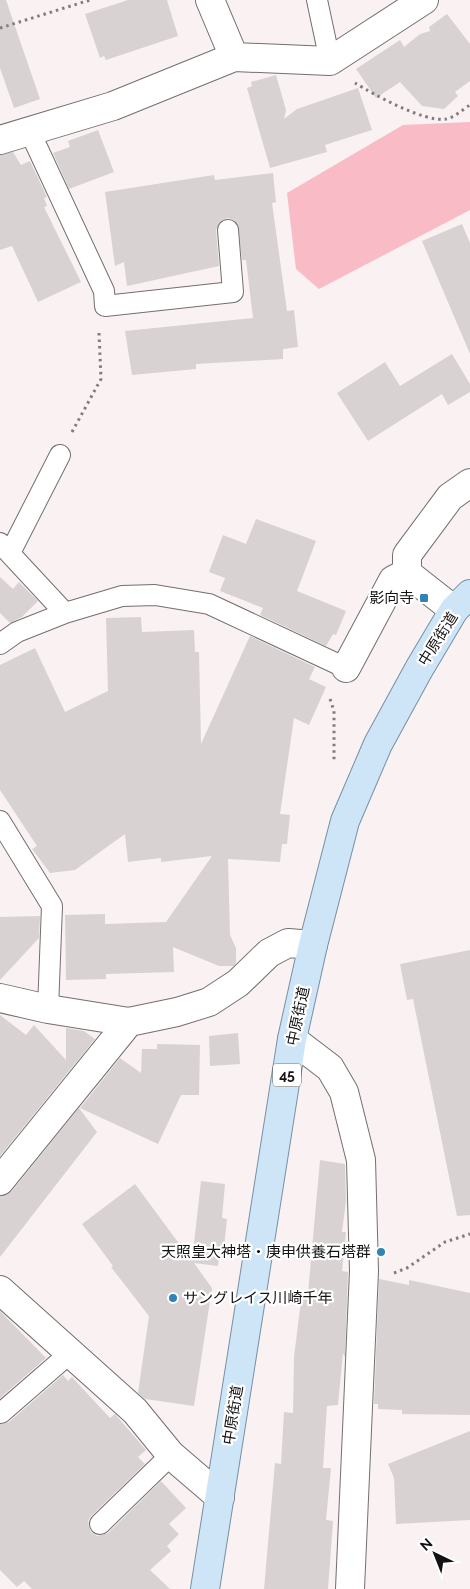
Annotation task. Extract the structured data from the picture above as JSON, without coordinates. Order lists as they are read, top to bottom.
{
  "streets": {
    "main road": ["中原街道", "45"]
  },
  "places": {
    "transit": ["影向寺"],
    "other": ["天照皇大神塔・庚申供養石塔群", "サングレイス川崎千年"]
  },
  "north": "top left"
}
